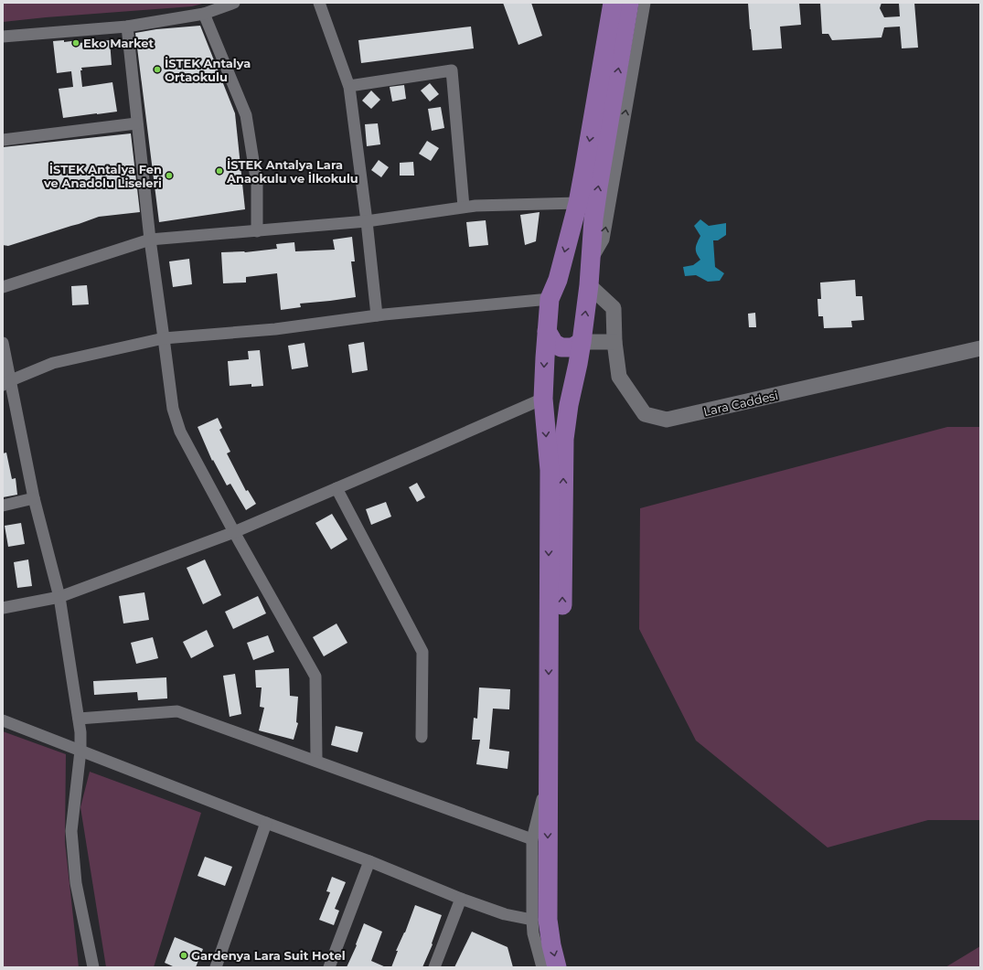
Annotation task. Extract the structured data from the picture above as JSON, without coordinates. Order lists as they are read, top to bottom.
{
  "streets": {
    "street": ["Lara Caddesi"]
  },
  "places": [
    "Eko Market",
    "İSTEK Antalya Ortaokulu",
    "İSTEK Antalya Lara Anaokulu ve İlkokulu",
    "İSTEK Antalya Fen ve Anadolu Liseleri",
    "Gardenya Lara Suit Hotel"
  ]
}
